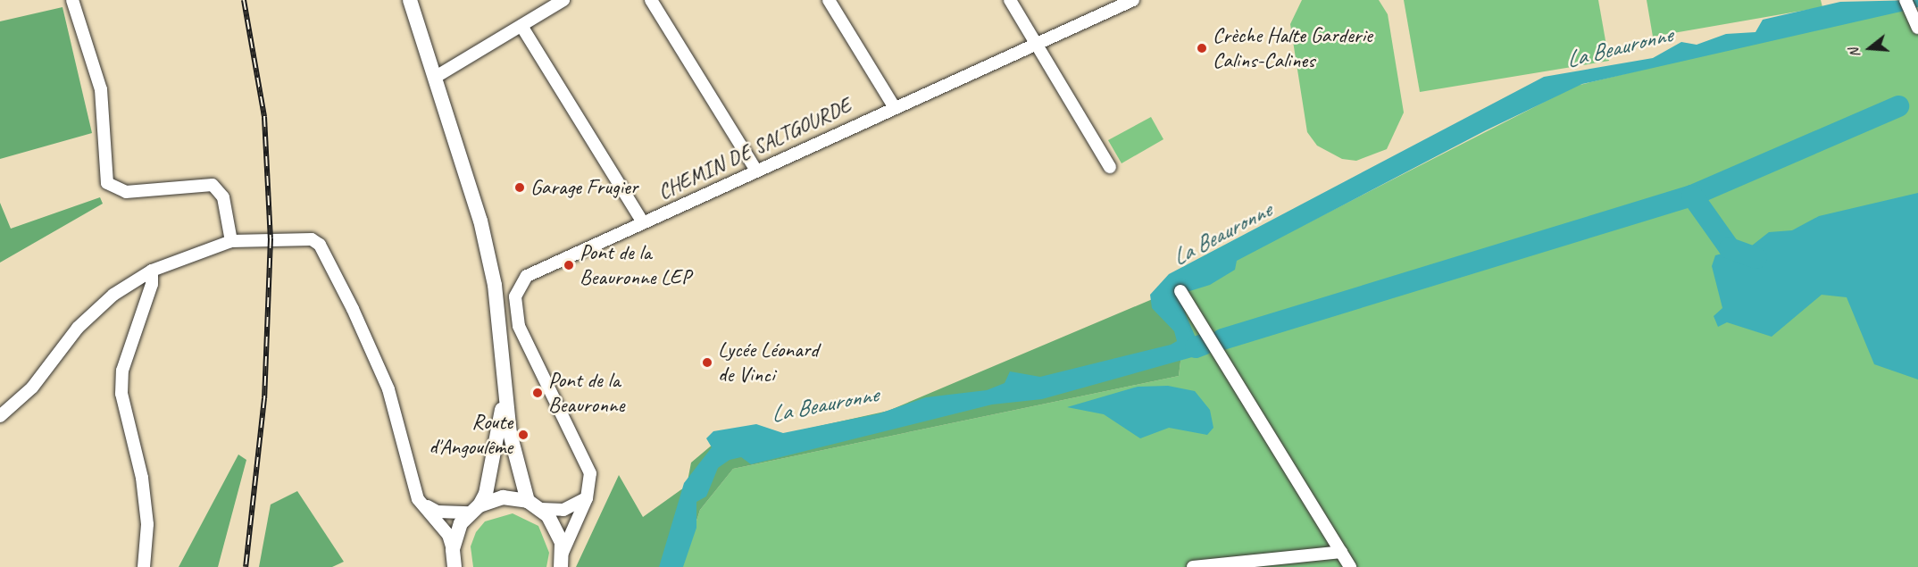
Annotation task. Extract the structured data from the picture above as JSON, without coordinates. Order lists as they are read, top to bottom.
{
  "streets": {
    "street": ["CHEMIN DE SALTGOURDE"]
  },
  "water": ["La Beauronne"],
  "places": [
    "Crèche Halte Garderie Calins-Calines",
    "Garage Frugier",
    "Pont de la Beauronne LEP",
    "Lycée Léonard de Vinci",
    "Pont de la Beauronne",
    "Route d'Angoulême"
  ],
  "north": "left"
}
